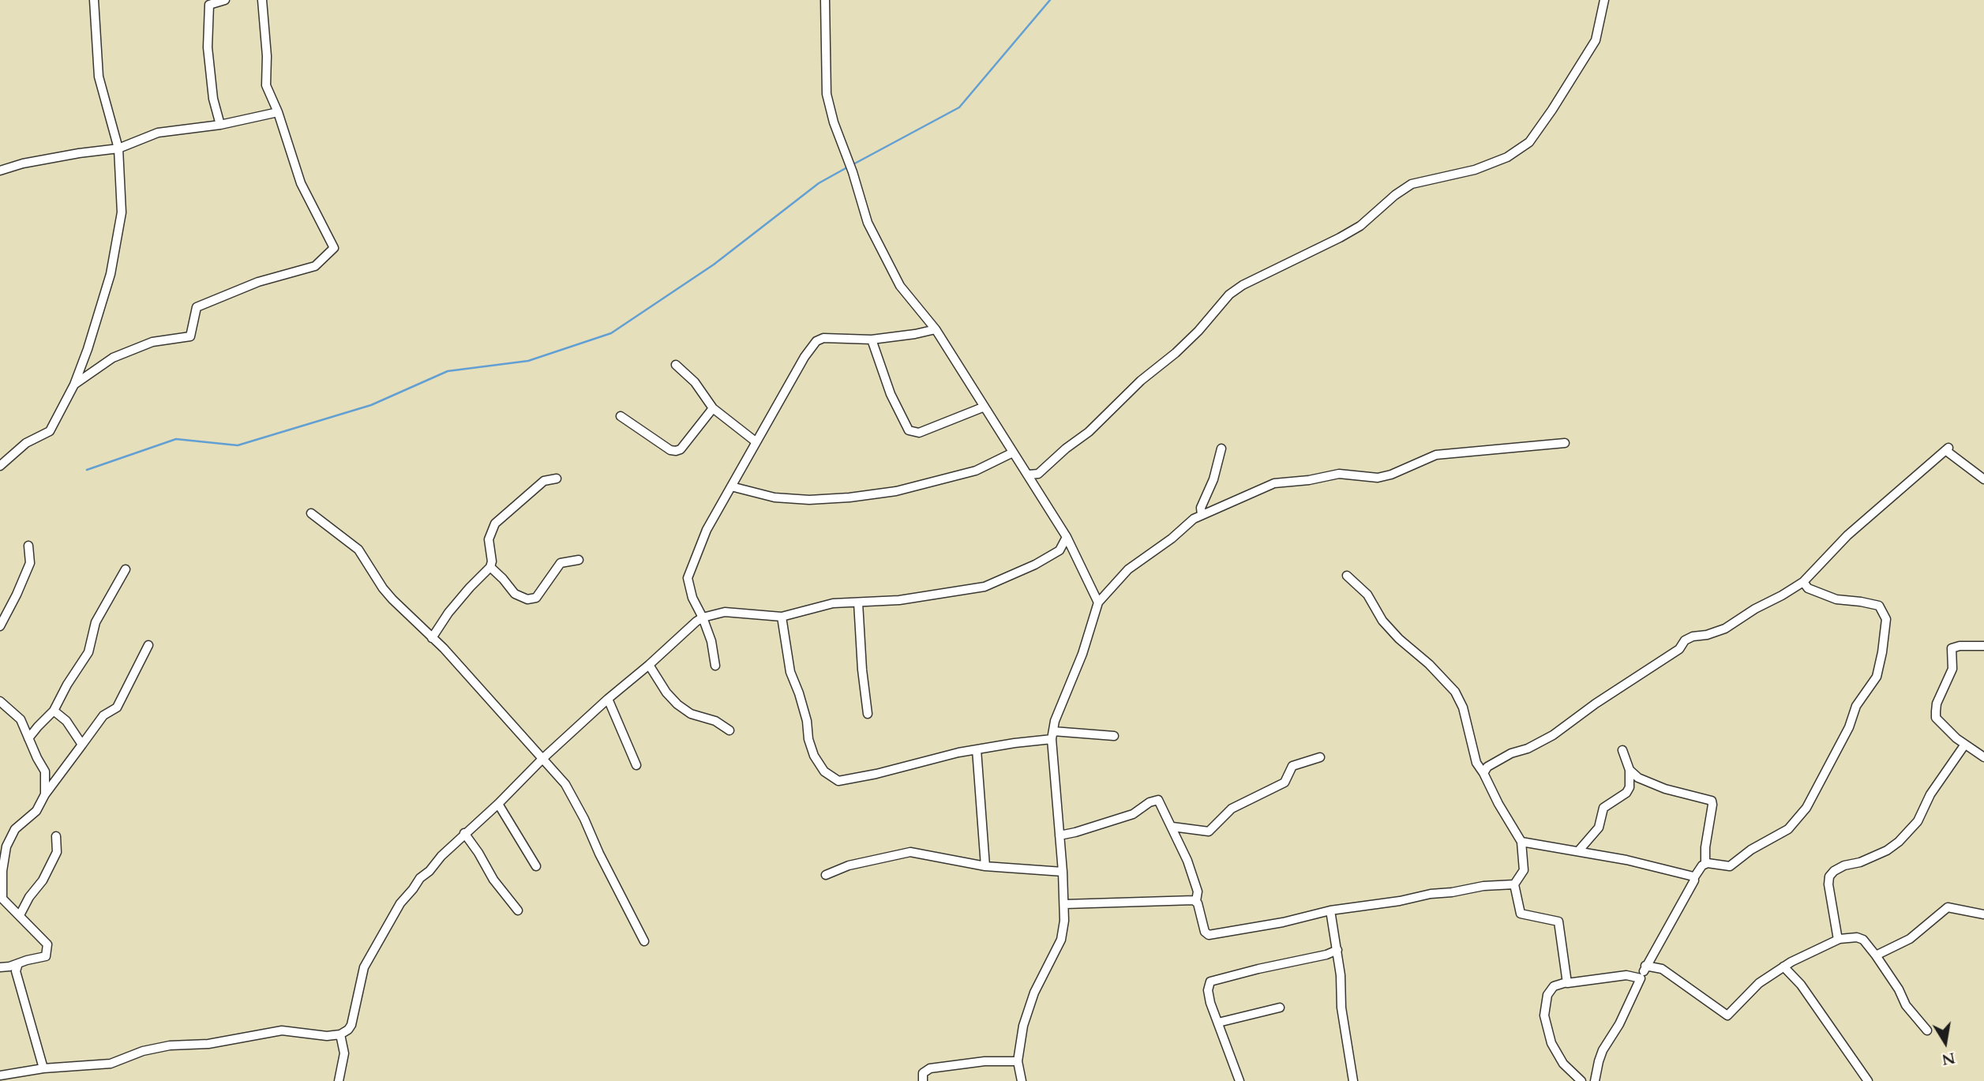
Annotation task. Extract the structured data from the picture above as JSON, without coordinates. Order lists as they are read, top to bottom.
{
  "north": "bottom"
}
